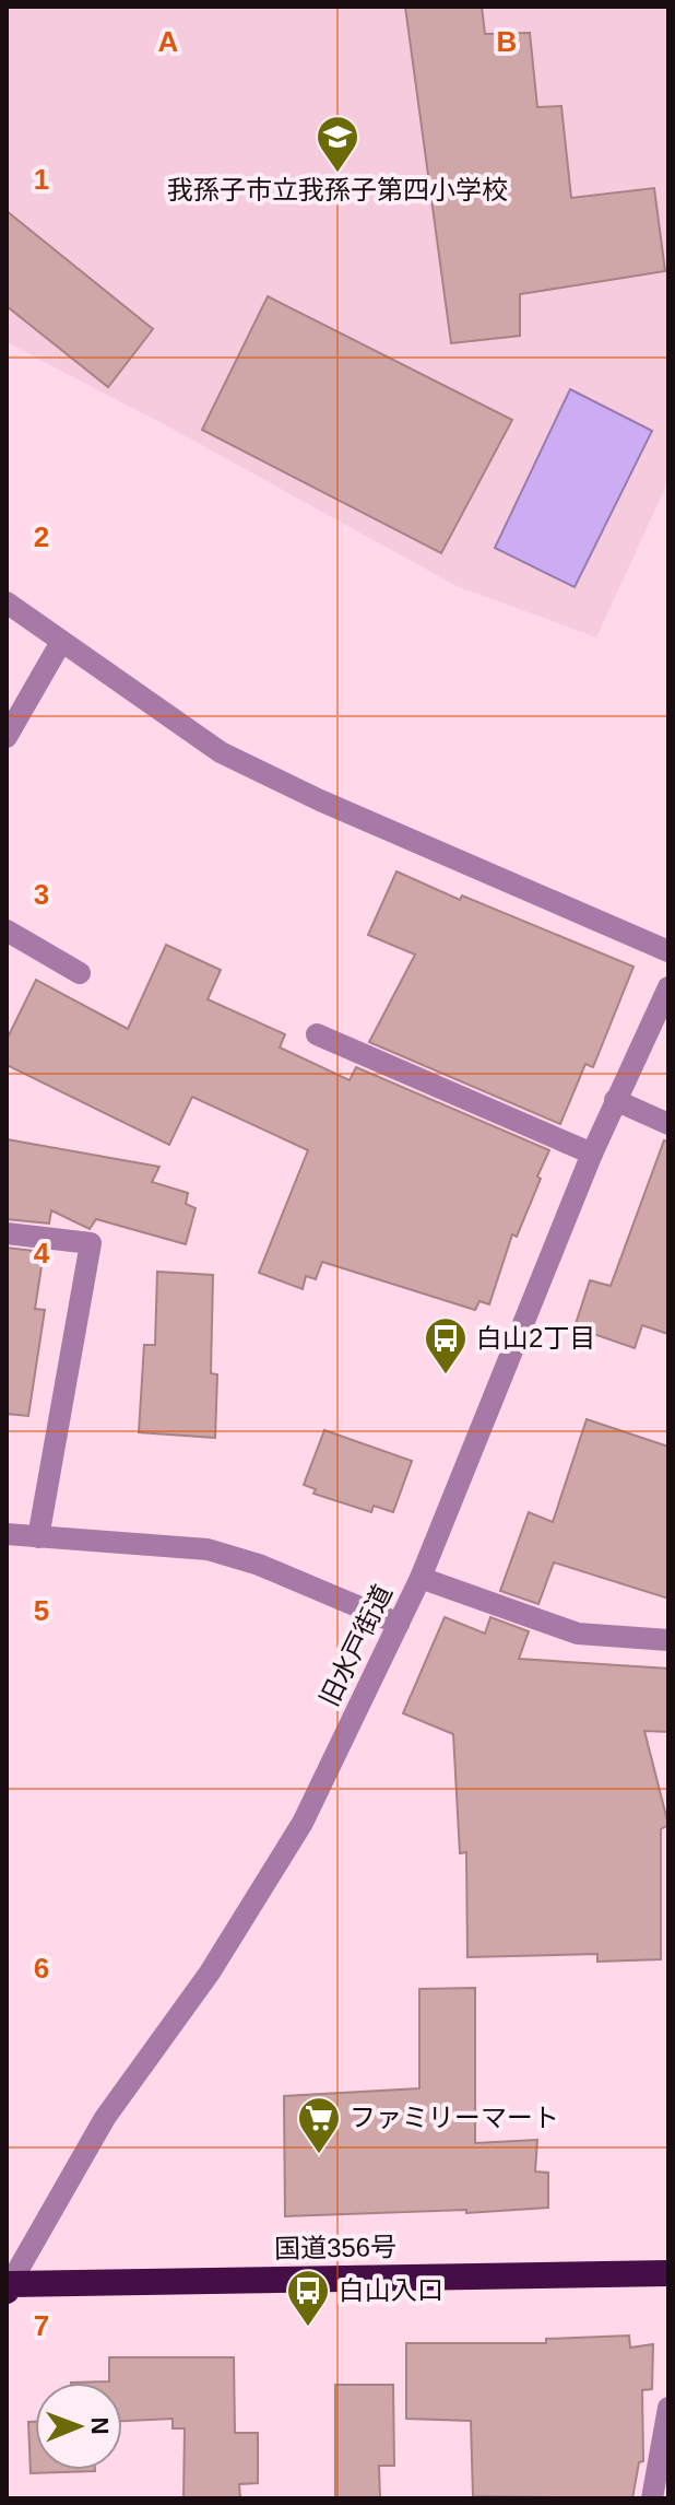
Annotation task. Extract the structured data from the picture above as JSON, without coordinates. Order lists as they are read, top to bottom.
{
  "streets": {
    "highway": ["国道356号"],
    "street": ["旧水戸街道"]
  },
  "crossings": [
    ["旧水戸街道", "国道356号"]
  ],
  "places": {
    "school or university": ["我孫子市立我孫子第四小学校"],
    "bus stop": ["白山2丁目", "白山入口"],
    "supermarket": ["ファミリーマート"]
  },
  "north": "right",
  "grid": {
    "columns": ["A", "B"],
    "rows": [
      "1",
      "2",
      "3",
      "4",
      "5",
      "6",
      "7"
    ]
  }
}
